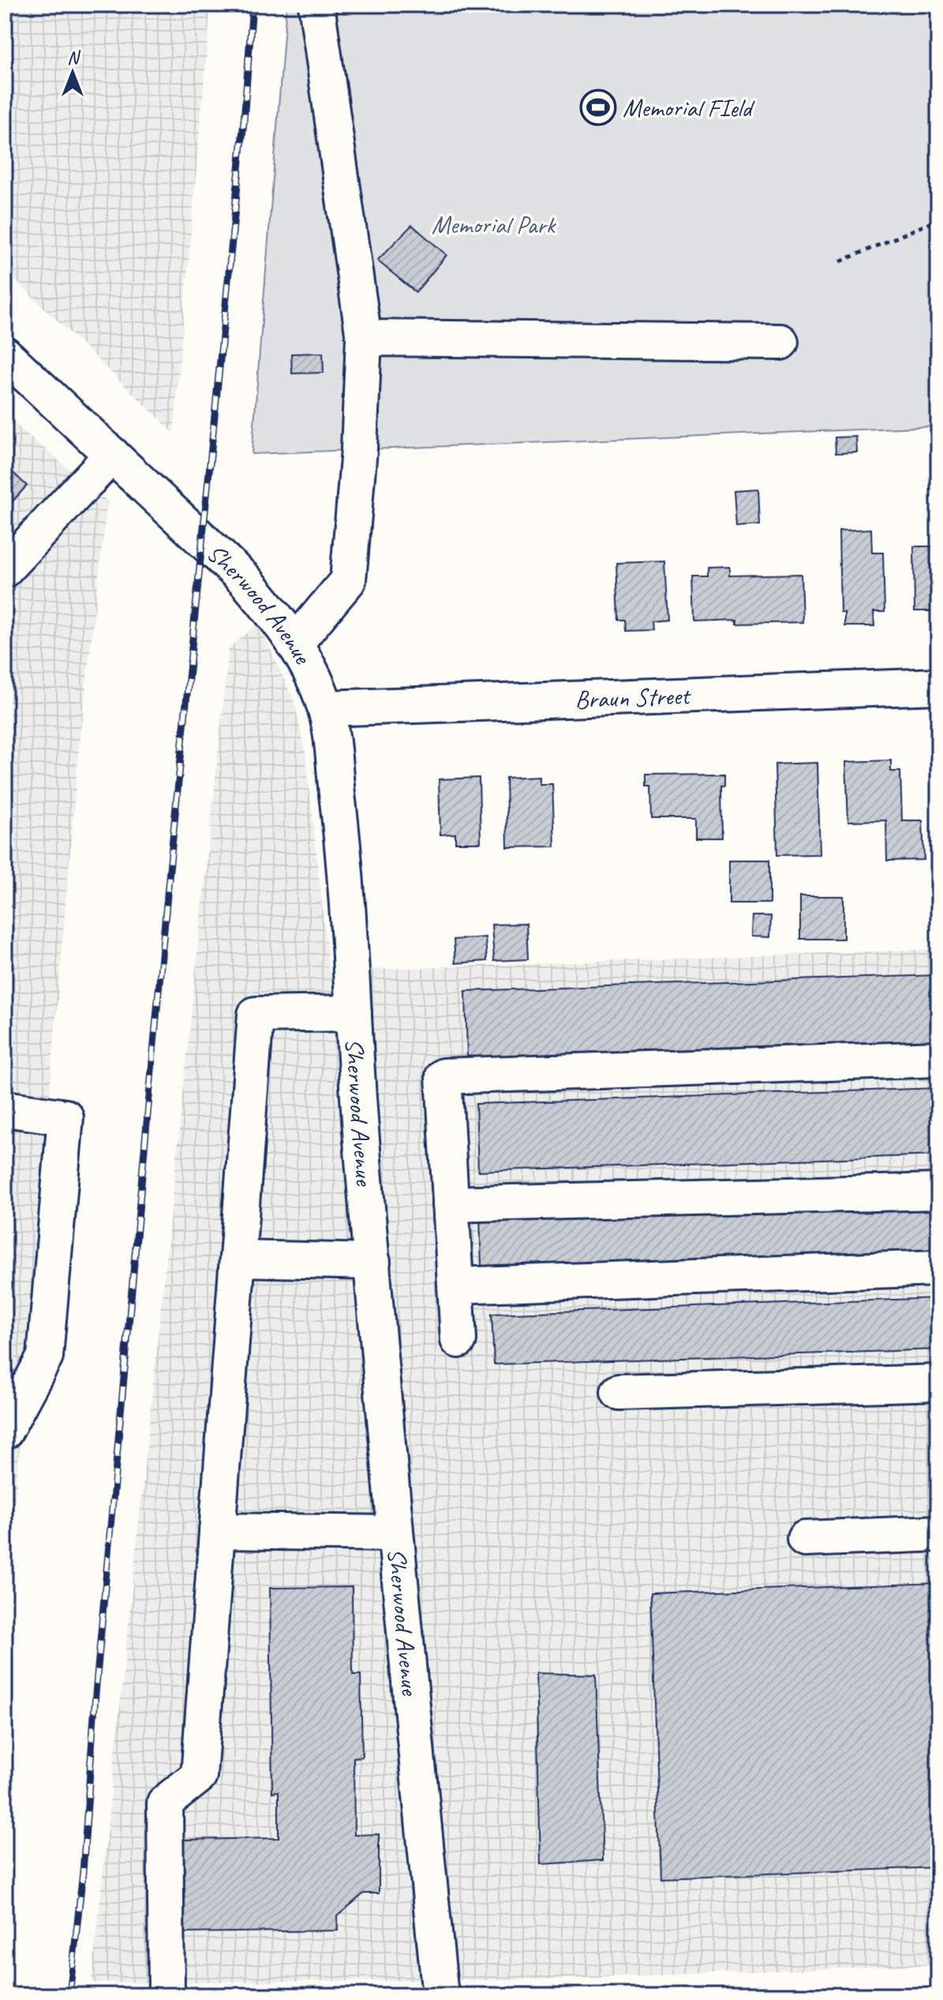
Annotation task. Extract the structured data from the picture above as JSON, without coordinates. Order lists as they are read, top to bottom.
{
  "streets": {
    "street": ["Sherwood Avenue", "Braun Street"]
  },
  "crossings": [
    ["Sherwood Avenue", "Braun Street"]
  ],
  "parks": ["Memorial Park"],
  "places": {
    "sports": ["Memorial FIeld"]
  },
  "north": "top"
}
